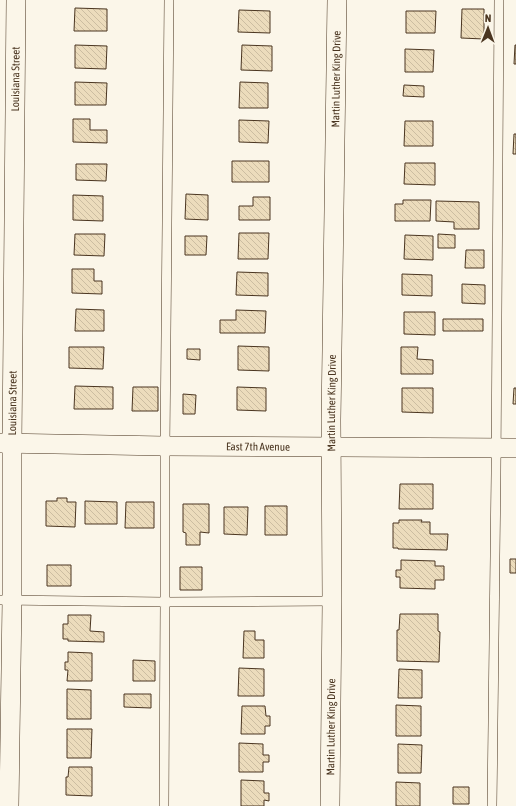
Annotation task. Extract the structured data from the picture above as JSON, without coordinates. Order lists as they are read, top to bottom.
{
  "streets": {
    "street": ["Louisiana Street", "Martin Luther King Drive", "East 7th Avenue"]
  },
  "crossings": [
    ["Louisiana Street", "East 7th Avenue"],
    ["Martin Luther King Drive", "East 7th Avenue"]
  ],
  "north": "top"
}
